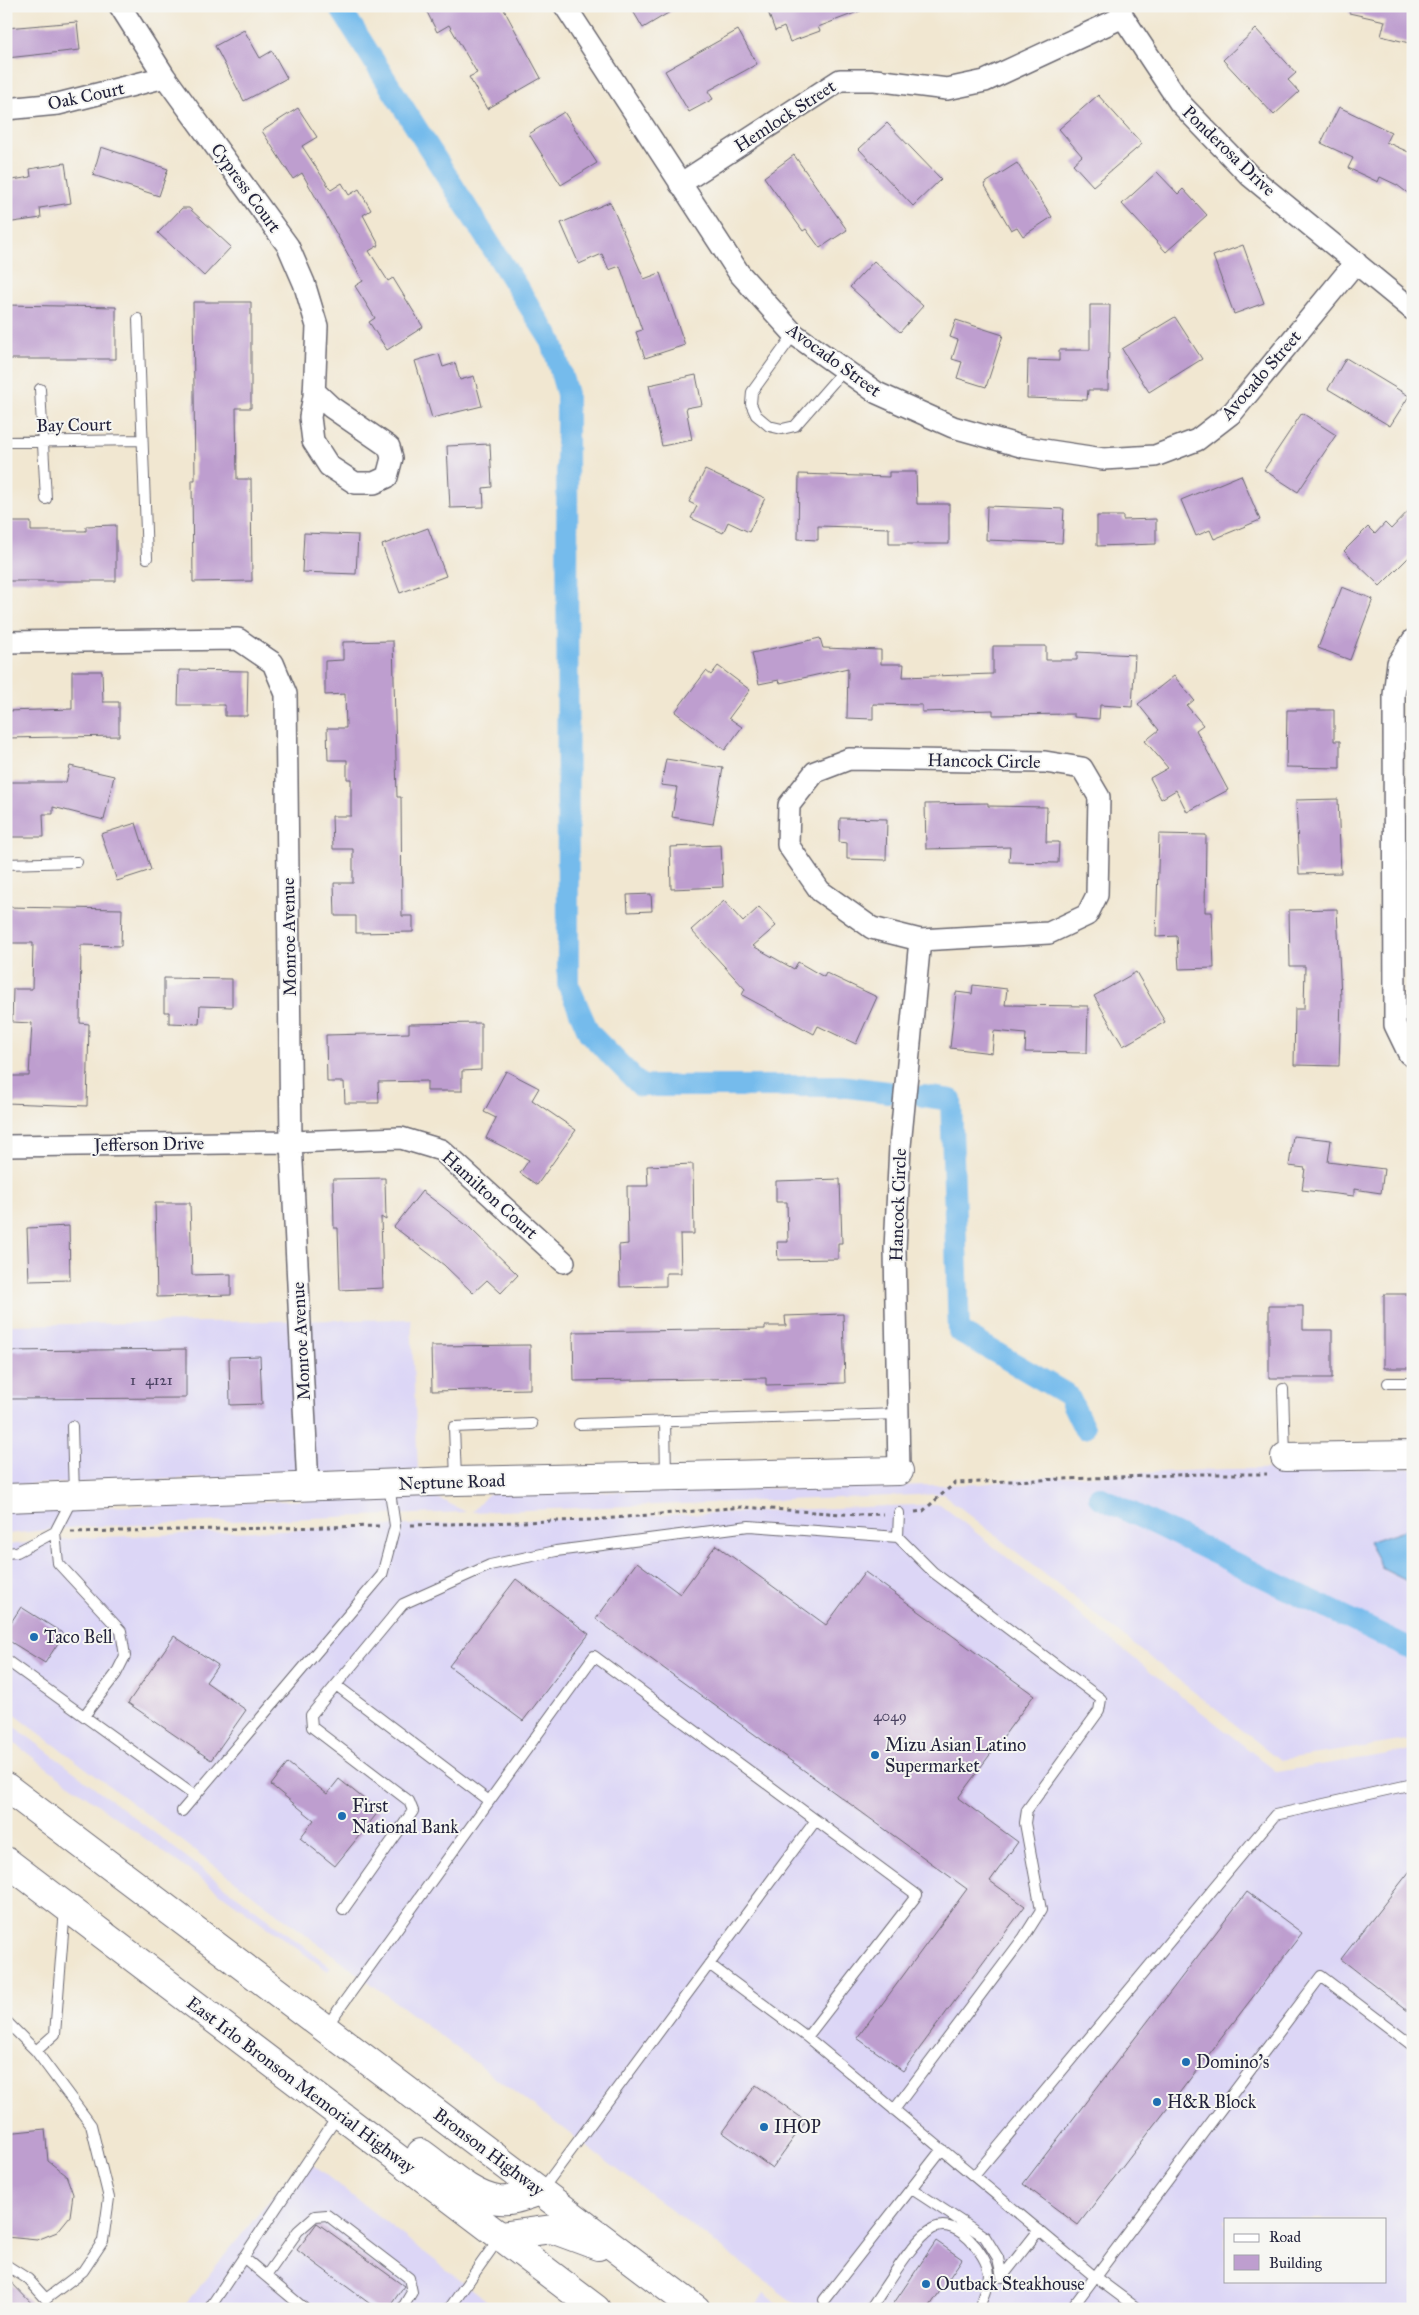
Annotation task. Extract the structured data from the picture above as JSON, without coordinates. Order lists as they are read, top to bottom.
{
  "streets": {
    "main road": ["Neptune Road", "East Irlo Bronson Memorial Highway", "Bronson Highway"],
    "street": [
      "Oak Court",
      "Hemlock Street",
      "Ponderosa Drive",
      "Cypress Court",
      "Avocado Street",
      "Hancock Circle",
      "Monroe Avenue",
      "Jefferson Drive",
      "Hamilton Court"
    ],
    "lane": ["Bay Court"]
  },
  "crossings": [
    ["Oak Court", "Cypress Court"],
    ["Hemlock Street", "Ponderosa Drive"],
    ["Hemlock Street", "Avocado Street"],
    ["Ponderosa Drive", "Avocado Street"],
    ["Hancock Circle", "Neptune Road"],
    ["Monroe Avenue", "Jefferson Drive"],
    ["Monroe Avenue", "Hamilton Court"],
    ["Monroe Avenue", "Neptune Road"],
    ["Jefferson Drive", "Hamilton Court"]
  ],
  "places": [
    "Taco Bell",
    "Mizu Asian Latino Supermarket",
    "First National Bank",
    "Domino's",
    "H&R Block",
    "IHOP",
    "Outback Steakhouse"
  ],
  "house_numbers": ["1", "4121", "4049"],
  "legend": ["Road", "Building"]
}
